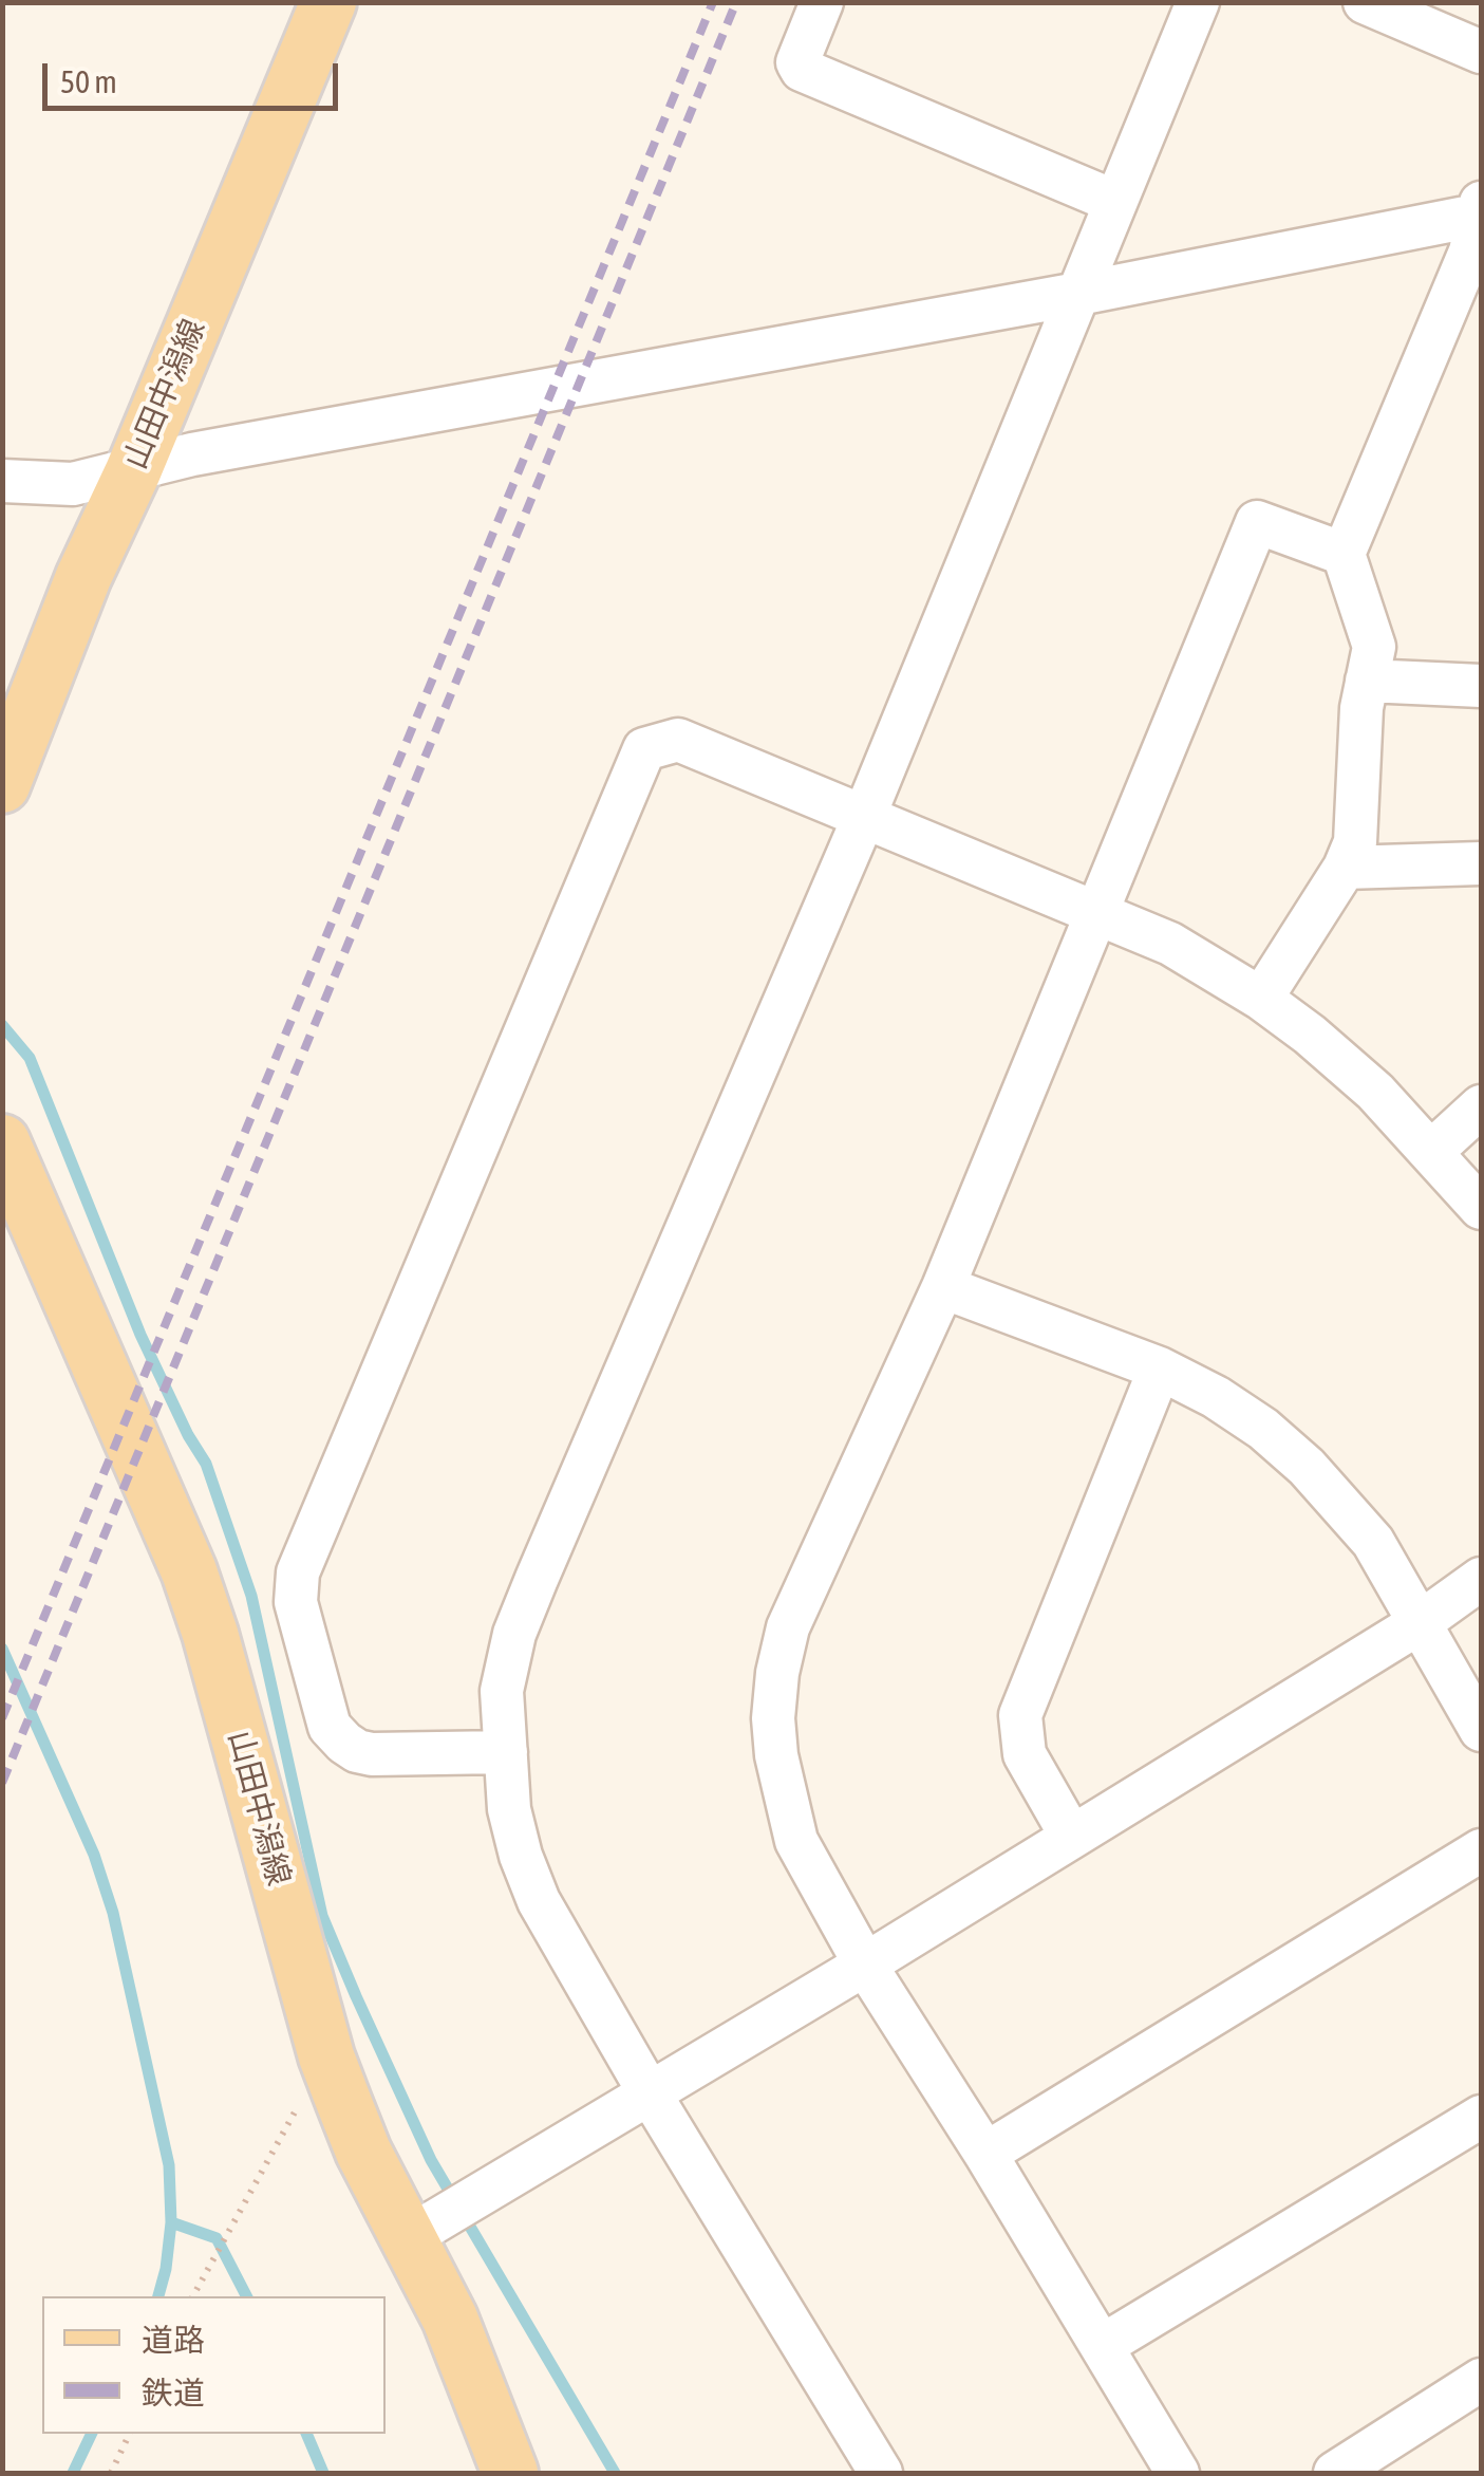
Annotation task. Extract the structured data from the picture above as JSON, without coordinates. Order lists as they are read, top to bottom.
{
  "streets": {
    "main road": ["山田中潟線"]
  },
  "legend": ["道路", "鉄道"],
  "scale_bar": "50 m"
}
